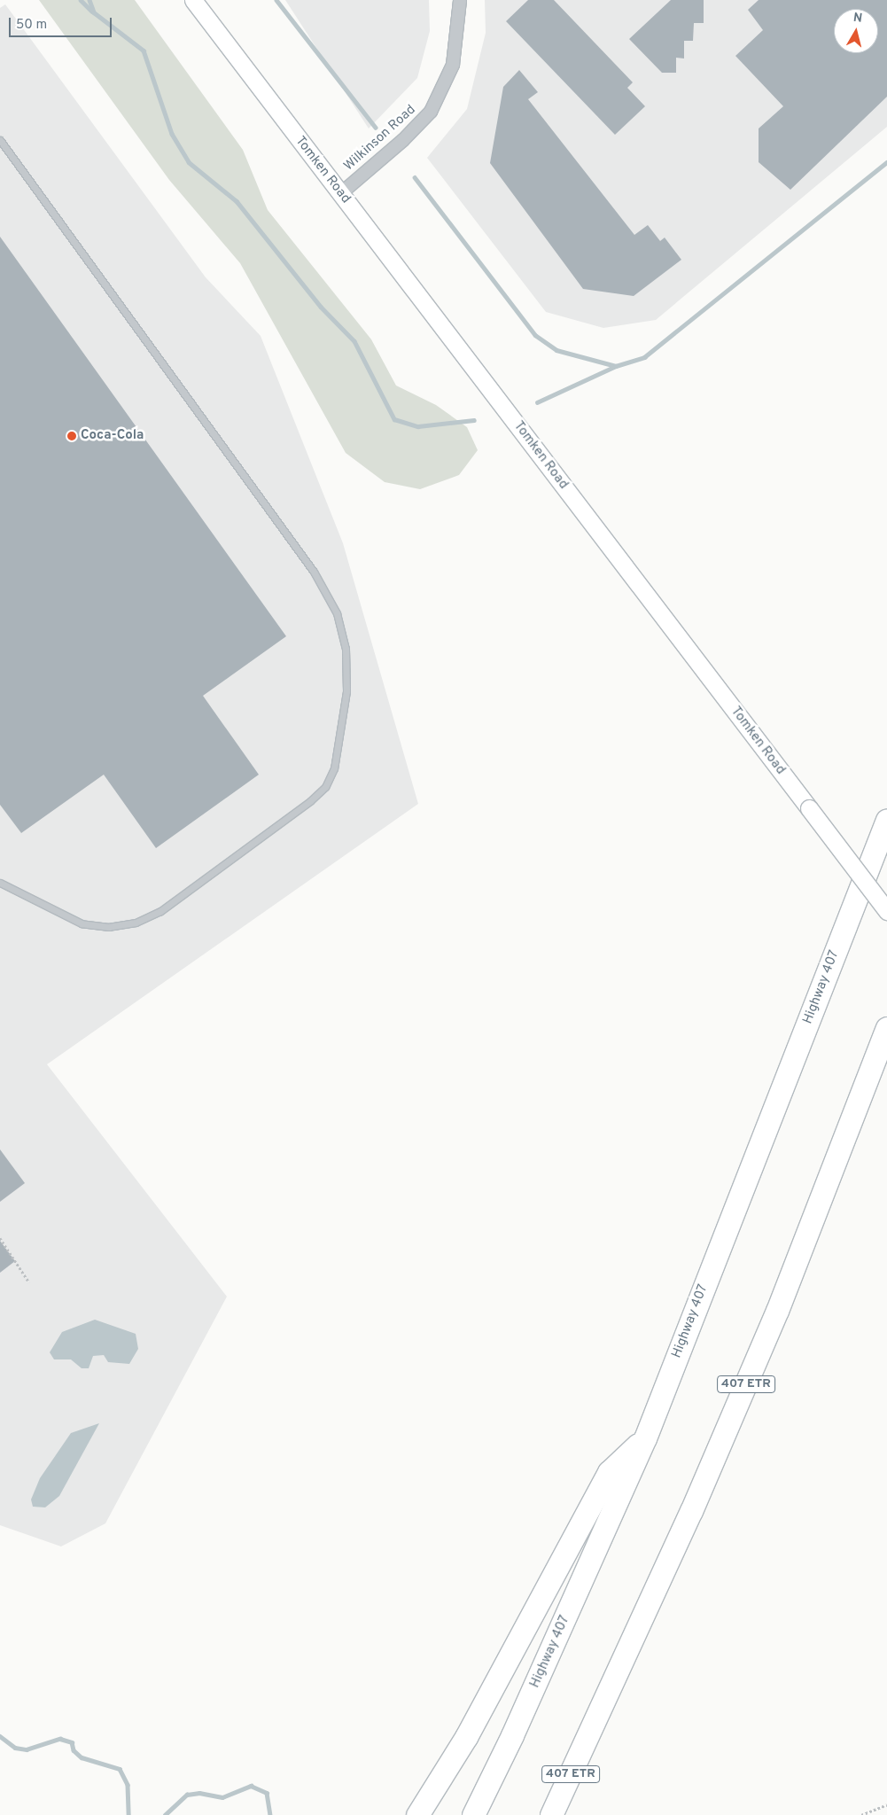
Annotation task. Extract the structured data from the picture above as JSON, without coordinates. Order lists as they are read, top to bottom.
{
  "streets": {
    "highway": ["Highway 407", "407 ETR"],
    "main road": ["Tomken Road"],
    "street": ["Wilkinson Road"]
  },
  "crossings": [
    ["Wilkinson Road", "Tomken Road"]
  ],
  "places": ["Coca-Cola"],
  "scale_bar": "50 m",
  "north": "top"
}
